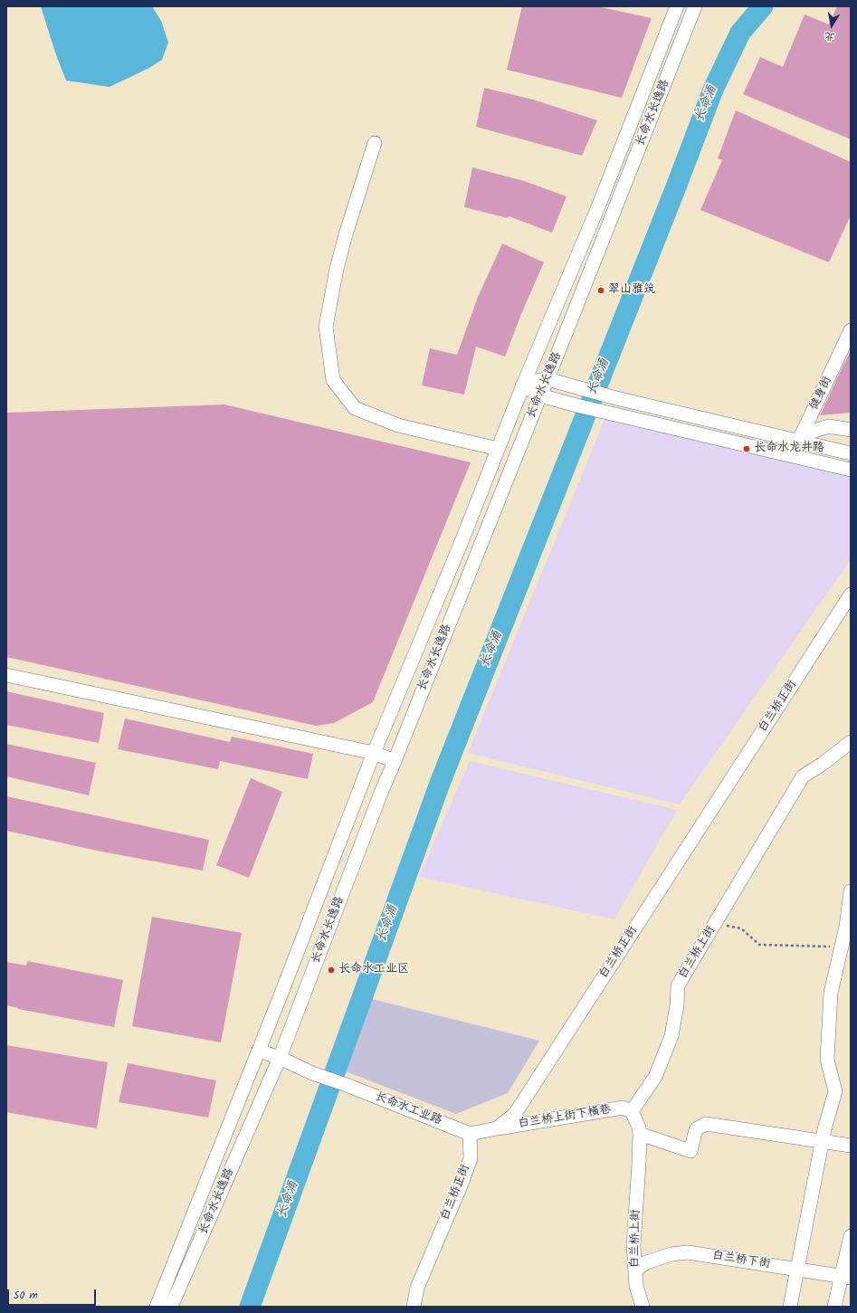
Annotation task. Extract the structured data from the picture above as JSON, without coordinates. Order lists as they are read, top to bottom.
{
  "streets": {
    "street": [
      "长命水长逸路",
      "健身街",
      "白兰桥正街",
      "白兰桥上街",
      "长命水工业路",
      "白兰桥上街下横巷",
      "白兰桥下街"
    ]
  },
  "crossings": [
    ["长命水长逸路", "长命水工业路"],
    ["白兰桥正街", "长命水工业路"],
    ["白兰桥正街", "白兰桥上街下横巷"],
    ["白兰桥上街", "白兰桥上街下横巷"],
    ["白兰桥上街", "白兰桥下街"]
  ],
  "water": ["长命涌"],
  "places": ["翠山雅筑", "长命水龙井路", "长命水工业区"],
  "scale_bar": "50 m",
  "north": "bottom"
}
